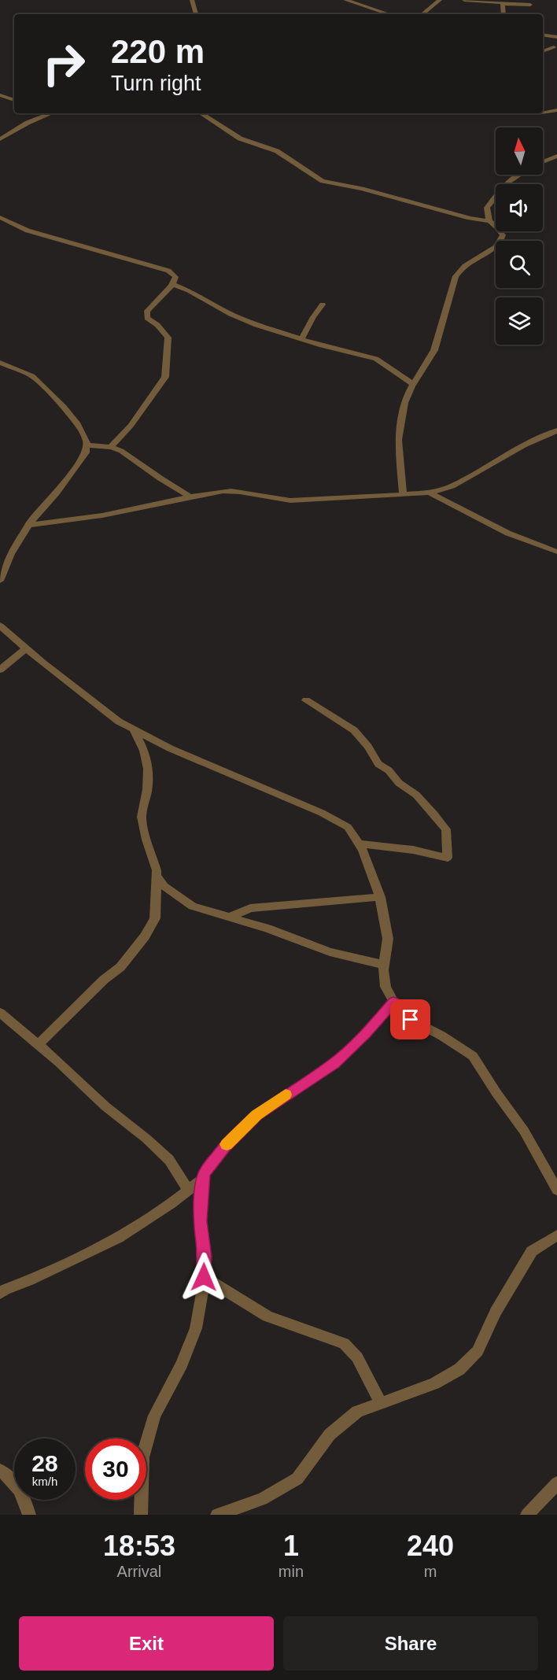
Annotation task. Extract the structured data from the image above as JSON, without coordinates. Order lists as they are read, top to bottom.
{
  "north": "top",
  "page": {
    "turn": ["220 m", "Turn right"],
    "speed": "28 km/h",
    "limit": "30",
    "eta": [
      "18:53",
      "Arrival",
      "1",
      "min",
      "240",
      "m"
    ],
    "buttons": ["Exit", "Share"]
  }
}
